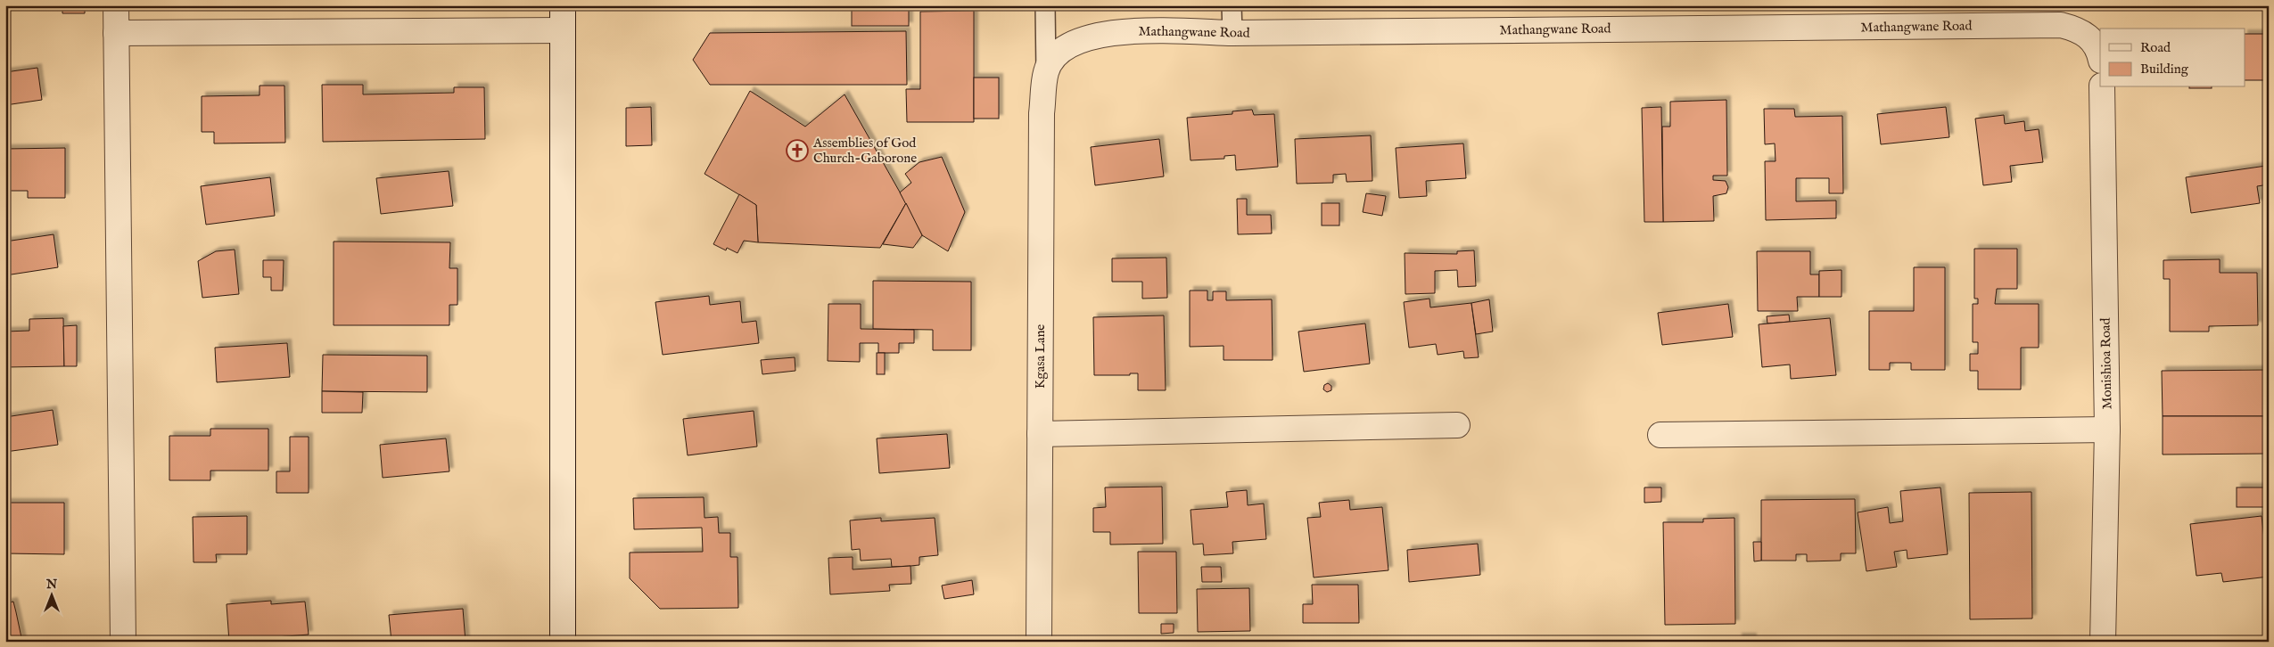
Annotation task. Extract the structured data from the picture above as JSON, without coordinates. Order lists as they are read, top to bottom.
{
  "streets": {
    "street": ["Mathangwane Road", "Kgasa Lane", "Monishioa Road"]
  },
  "crossings": [
    ["Mathangwane Road", "Kgasa Lane"]
  ],
  "places": {
    "church": ["Assemblies of God Church-Gaborone"]
  },
  "legend": ["Road", "Building"],
  "north": "top"
}
